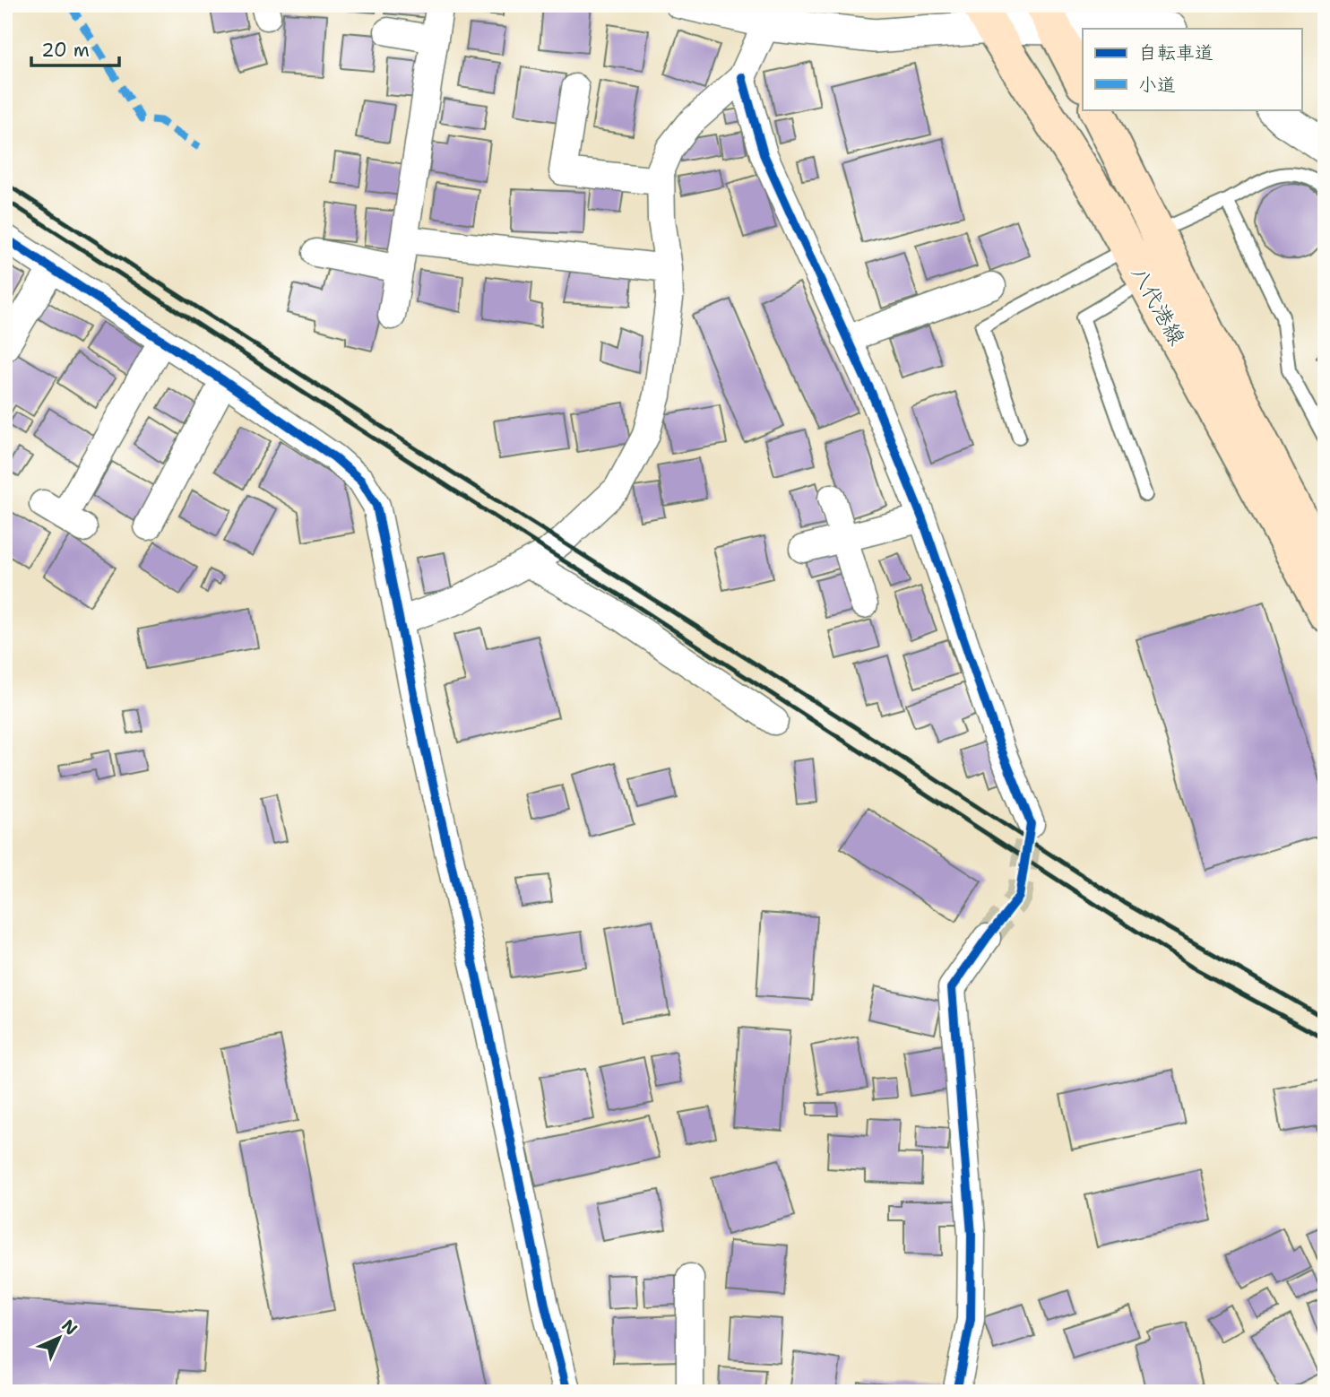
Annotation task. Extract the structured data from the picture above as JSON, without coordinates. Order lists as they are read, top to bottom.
{
  "streets": {
    "main road": ["八代港線"]
  },
  "legend": ["自転車道", "小道"],
  "scale_bar": "20 m",
  "north": "top right"
}
